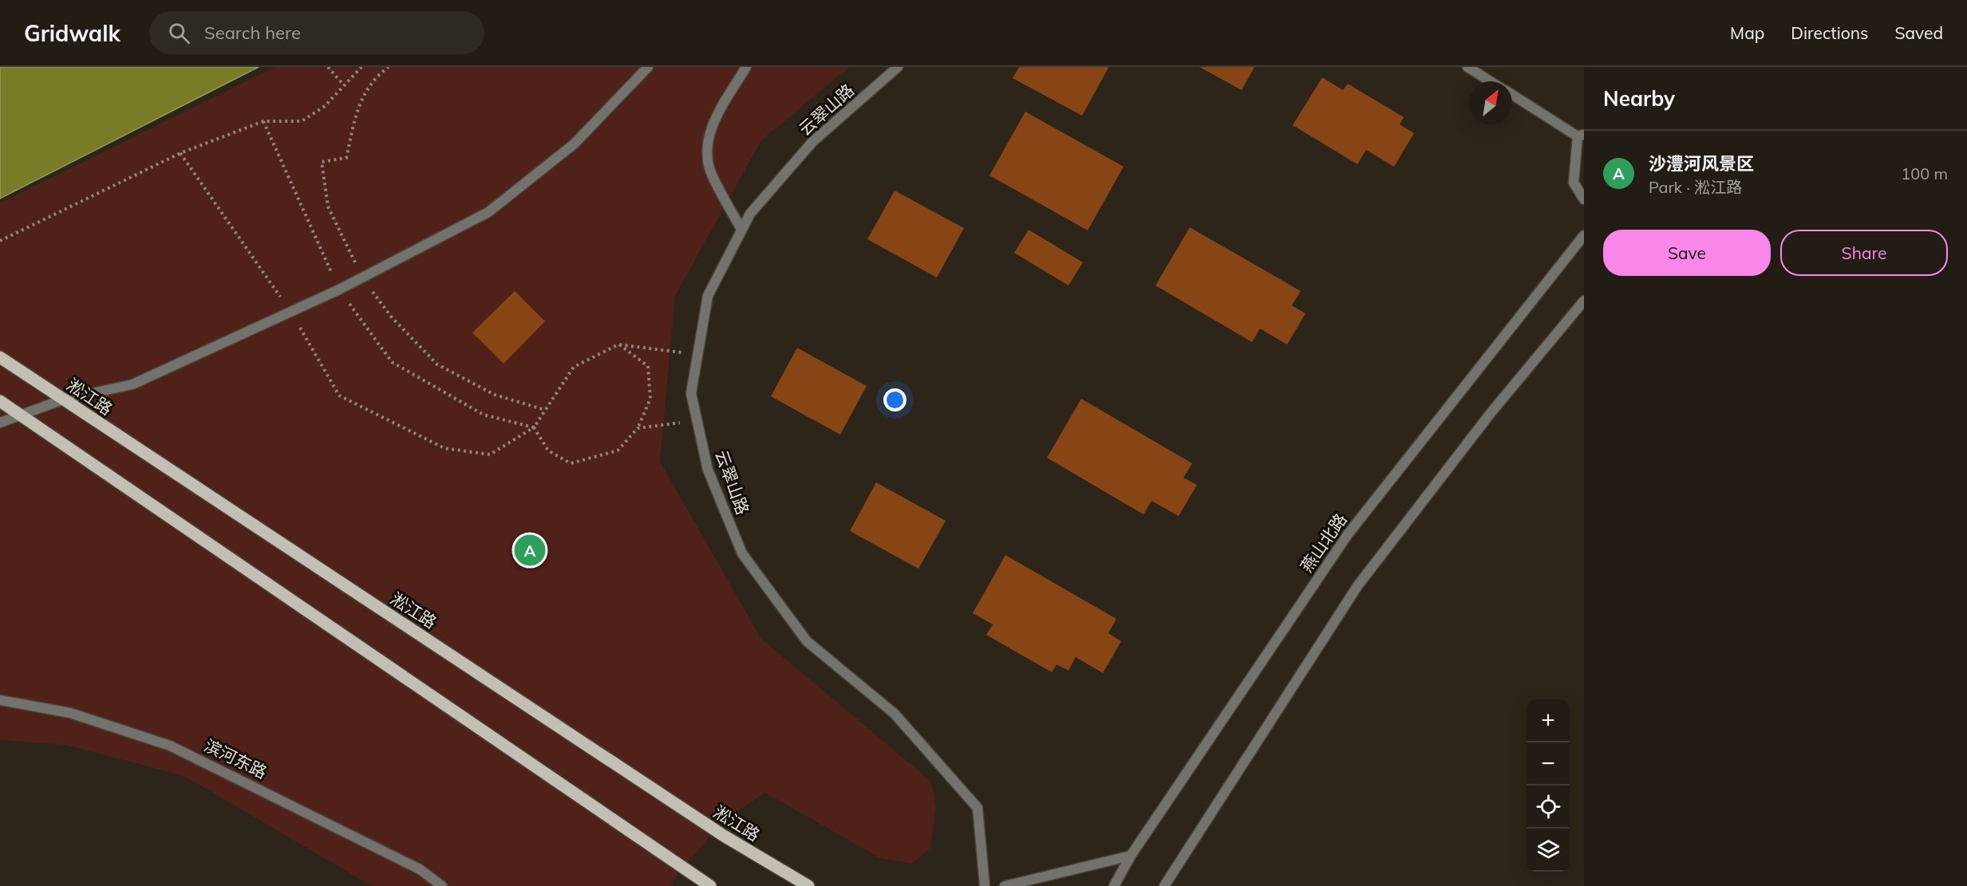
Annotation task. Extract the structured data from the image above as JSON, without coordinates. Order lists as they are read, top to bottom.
{
  "streets": {
    "main road": ["淞江路"],
    "street": ["云翠山路", "燕山北路", "滨河东路"]
  },
  "north": "top right",
  "page": {
    "header": "Gridwalk",
    "search": "Search here",
    "nav": ["Map", "Directions", "Saved"],
    "heading": "Nearby",
    "list": [
      {
        "mark": "A",
        "name": "沙澧河风景区",
        "note": "Park · 淞江路",
        "value": "100 m"
      }
    ],
    "buttons": ["Save", "Share"],
    "pins": "A",
    "map_buttons": ["+", "−"]
  }
}
